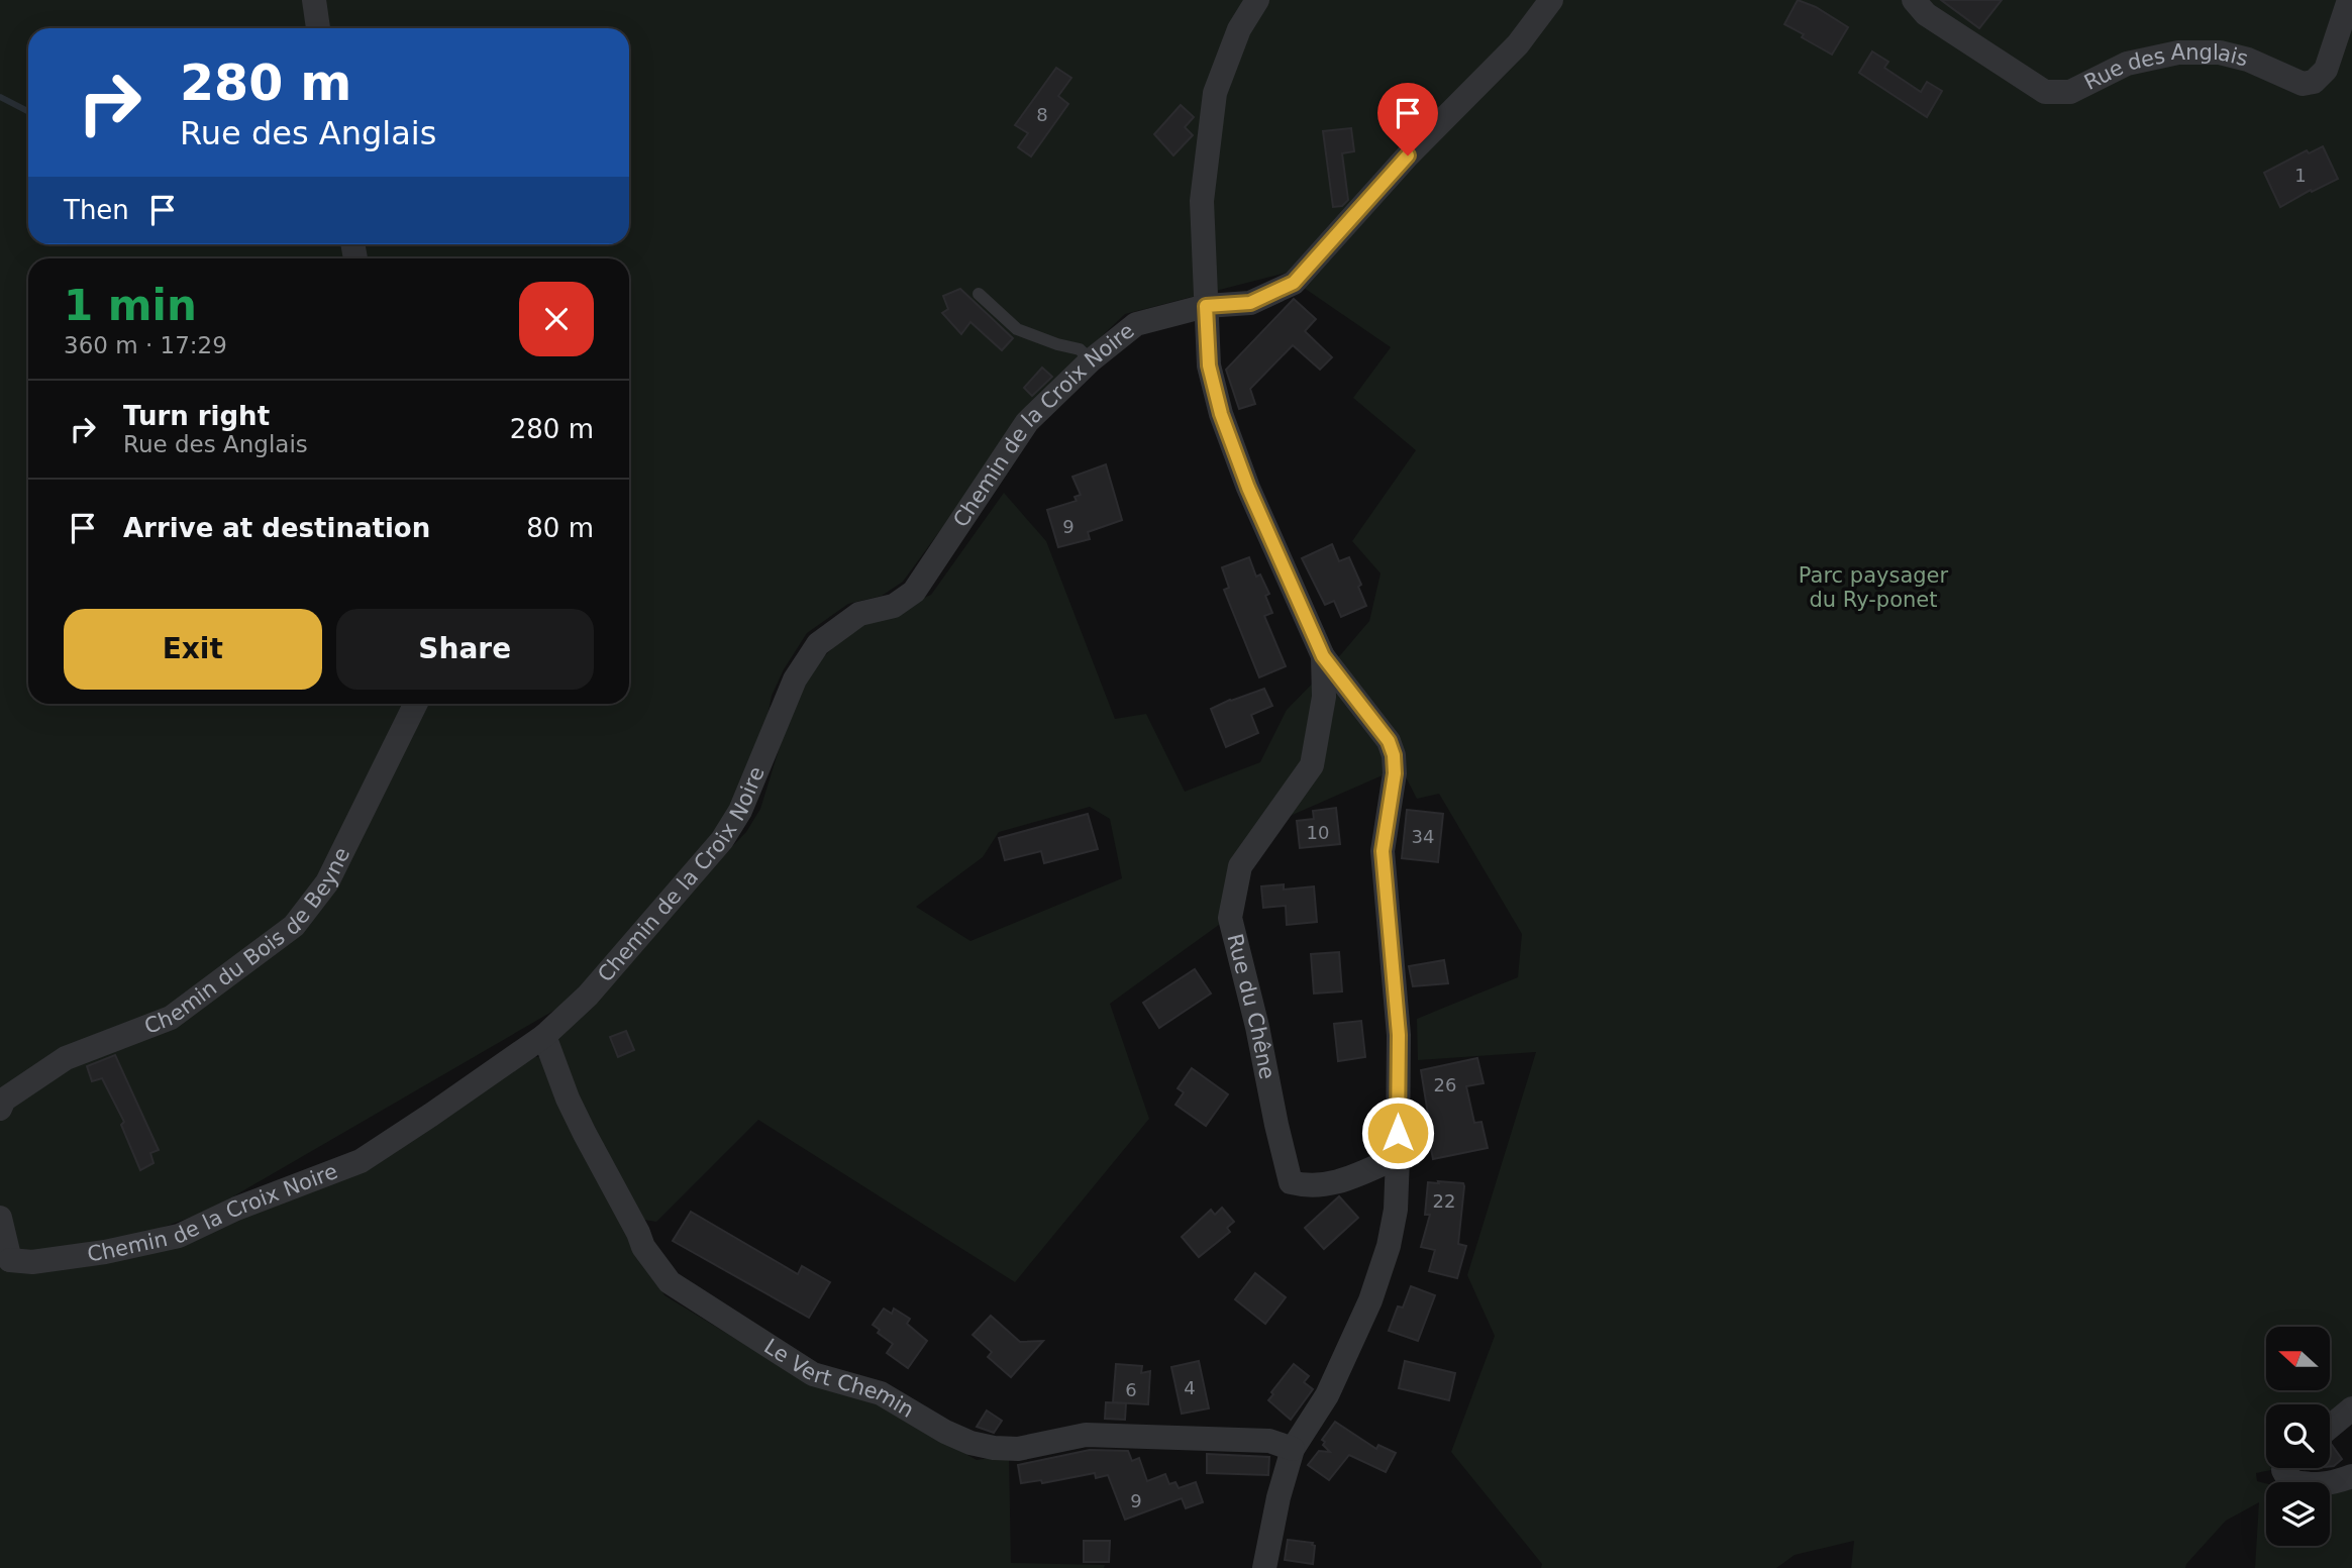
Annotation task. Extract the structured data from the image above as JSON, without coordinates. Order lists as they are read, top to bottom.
{
  "streets": {
    "street": [
      "Rue des Anglais",
      "Chemin de la Croix Noire",
      "Chemin du Bois de Beyne",
      "Rue du Chêne",
      "Le Vert Chemin"
    ]
  },
  "crossings": [
    ["Chemin de la Croix Noire", "Le Vert Chemin"]
  ],
  "parks": ["Parc paysager du Ry-ponet"],
  "house_numbers": [
    "8",
    "1",
    "9",
    "10",
    "34",
    "26",
    "22",
    "4",
    "6",
    "9"
  ],
  "north": "left",
  "page": {
    "turn": ["280 m", "Rue des Anglais"],
    "then": "Then",
    "heading": ["1 min", "360 m · 17:29"],
    "list": [
      {
        "name": "Turn right",
        "note": "Rue des Anglais",
        "value": "280 m"
      },
      {
        "name": "Arrive at destination",
        "value": "80 m"
      }
    ],
    "buttons": ["Exit", "Share"]
  }
}
